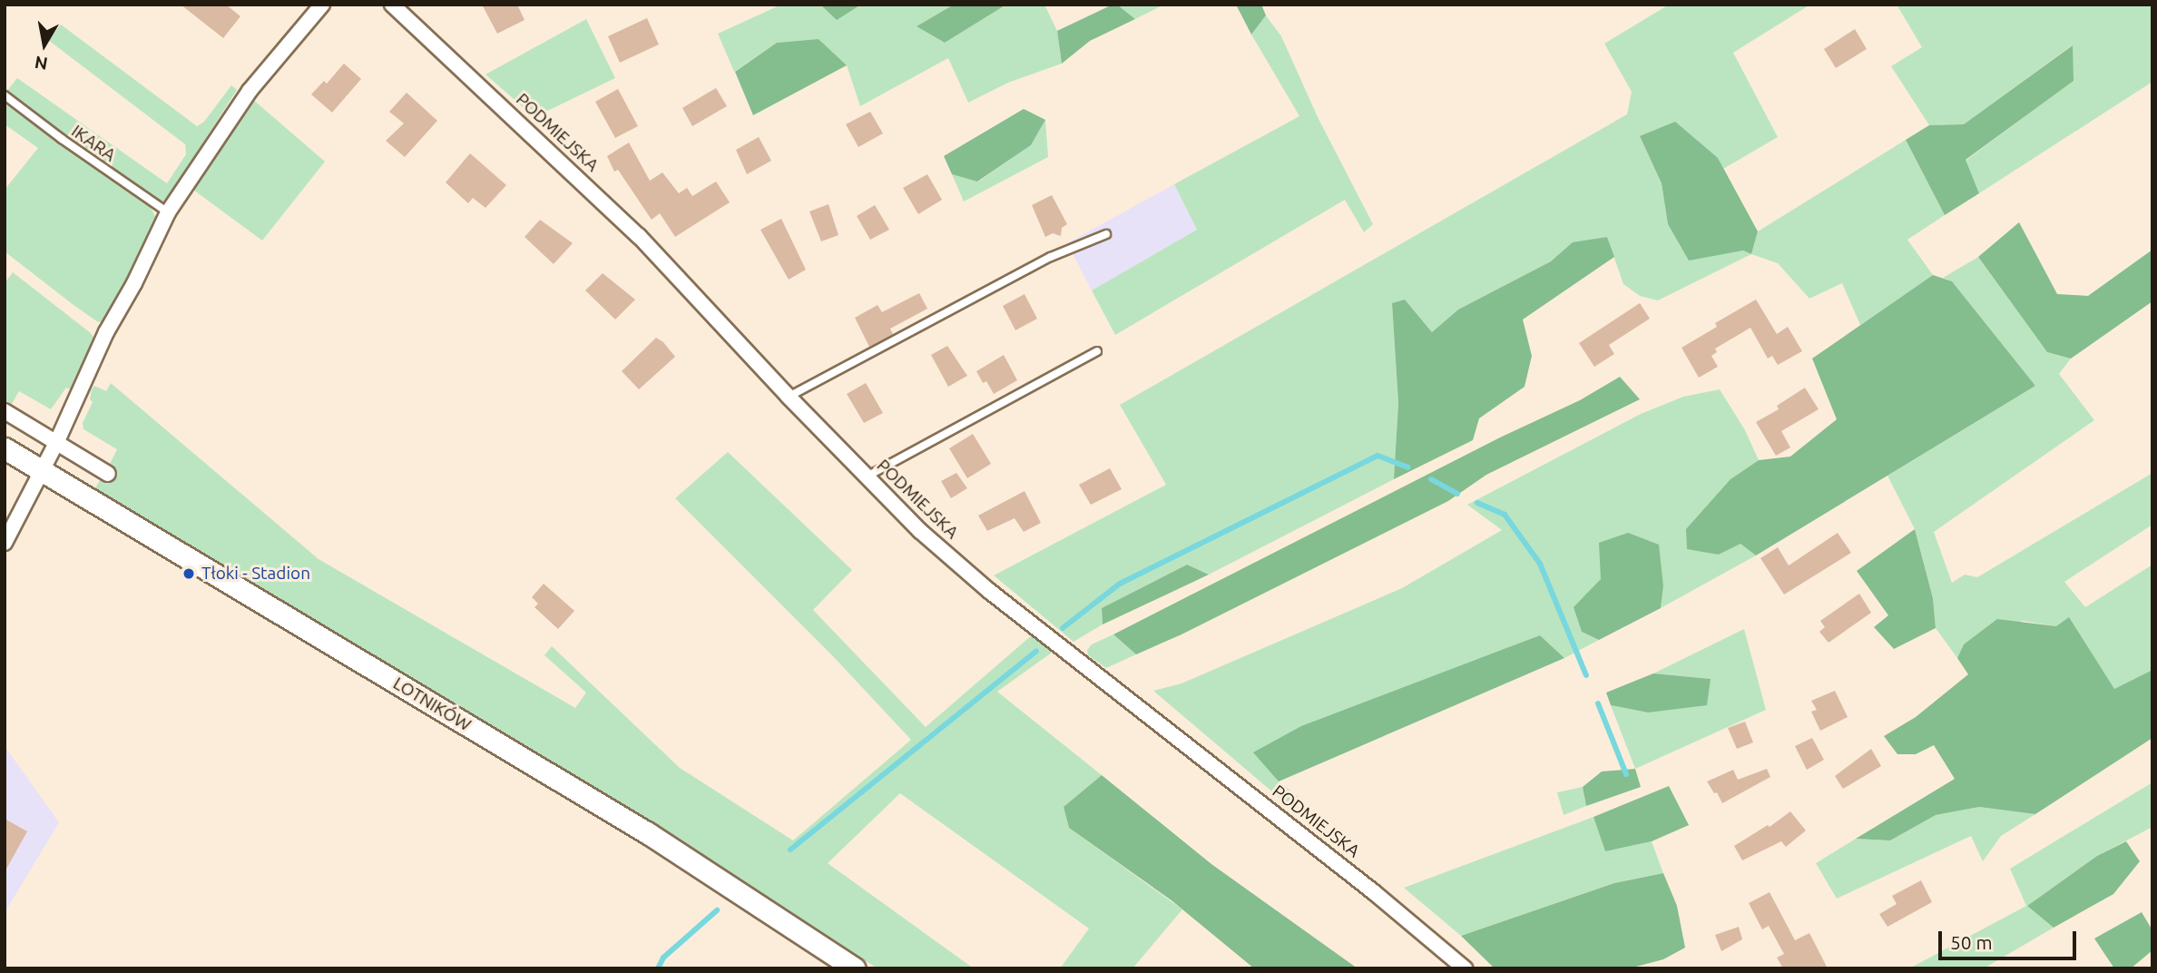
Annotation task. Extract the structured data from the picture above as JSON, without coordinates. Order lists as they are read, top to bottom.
{
  "streets": {
    "street": ["PODMIEJSKA", "LOTNIKÓW"],
    "lane": ["IKARA"]
  },
  "places": ["Tłoki - Stadion"],
  "scale_bar": "50 m",
  "north": "bottom"
}
